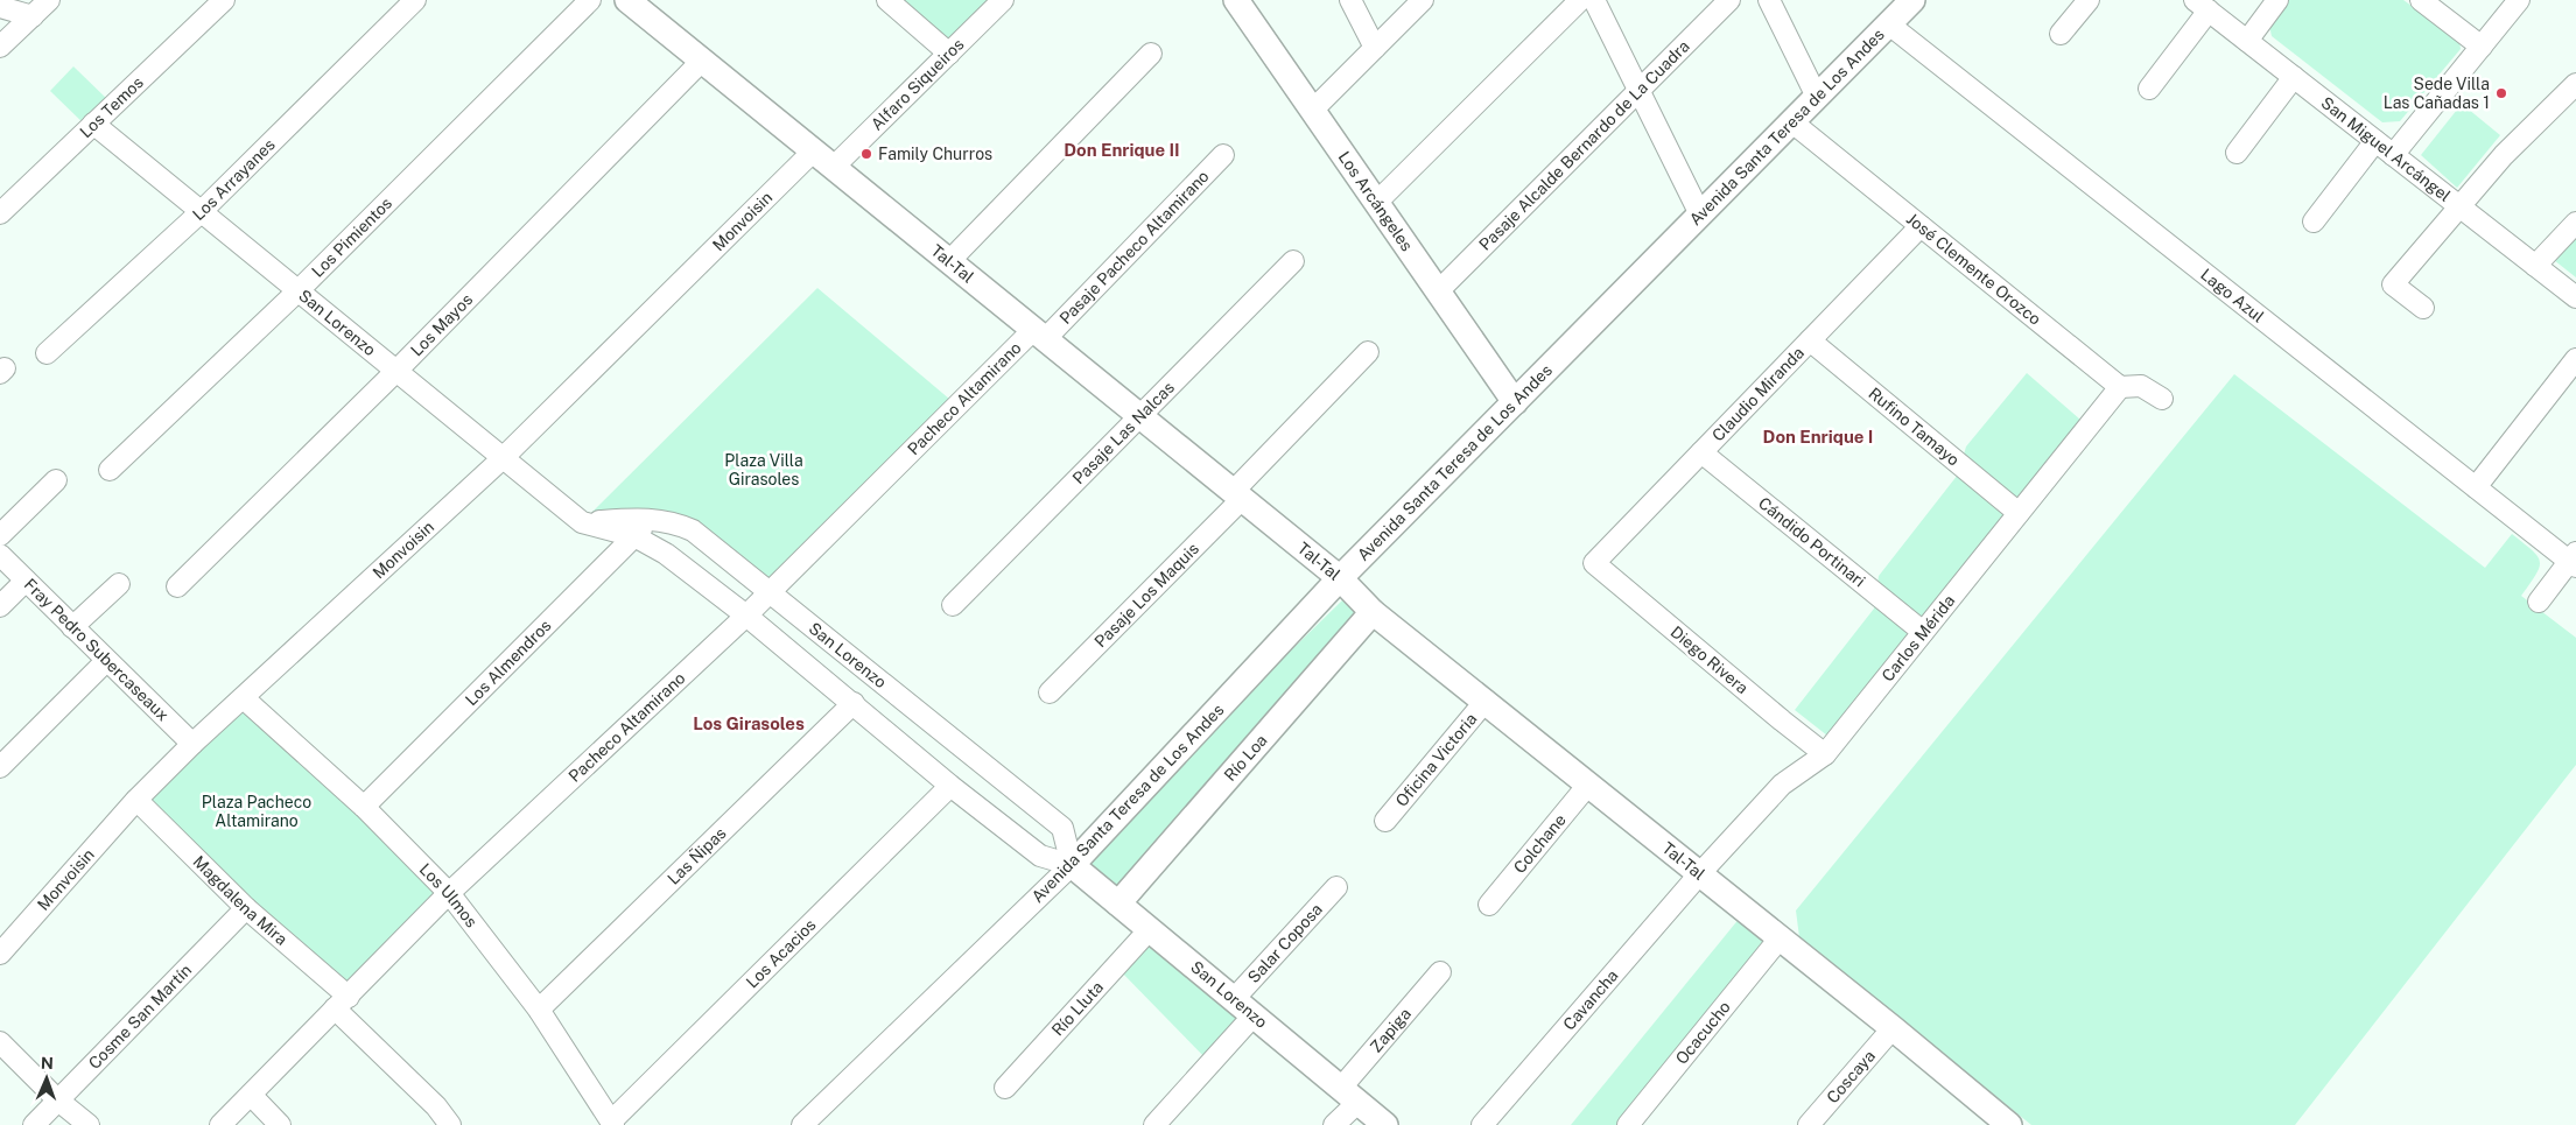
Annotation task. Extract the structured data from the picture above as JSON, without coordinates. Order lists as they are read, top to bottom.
{
  "streets": {
    "street": [
      "Alfaro Siqueiros",
      "Los Temos",
      "Avenida Santa Teresa de Los Andes",
      "Pasaje Alcalde Bernardo de La Cuadra",
      "San Miguel Arcángel",
      "Los Arrayanes",
      "Los Arcángeles",
      "Monvoisin",
      "Los Pimientos",
      "Pasaje Pacheco Altamirano",
      "Tal-Tal",
      "José Clemente Orozco",
      "Lago Azul",
      "San Lorenzo",
      "Los Mayos",
      "Claudio Miranda",
      "Pacheco Altamirano",
      "Rufino Tamayo",
      "Pasaje Las Nalcas",
      "Cándido Portinari",
      "Pasaje Los Maquis",
      "Carlos Mérida",
      "Fray Pedro Subercaseaux",
      "Diego Rivera",
      "Los Almendros",
      "Río Loa",
      "Oficina Victoria",
      "Colchane",
      "Las Ñipas",
      "Los Ulmos",
      "Magdalena Mira",
      "Salar Coposa",
      "Los Acacios",
      "Cavancha",
      "Río Lluta",
      "Cosme San Martín",
      "Zapiga",
      "Ocacucho",
      "Coscaya"
    ]
  },
  "crossings": [
    ["Alfaro Siqueiros", "Tal-Tal"],
    ["Los Temos", "San Lorenzo"],
    ["Avenida Santa Teresa de Los Andes", "Los Arcángeles"],
    ["Avenida Santa Teresa de Los Andes", "Tal-Tal"],
    ["Avenida Santa Teresa de Los Andes", "José Clemente Orozco"],
    ["Avenida Santa Teresa de Los Andes", "Lago Azul"],
    ["Avenida Santa Teresa de Los Andes", "San Lorenzo"],
    ["Pasaje Alcalde Bernardo de La Cuadra", "Los Arcángeles"],
    ["Los Arrayanes", "San Lorenzo"],
    ["Monvoisin", "Tal-Tal"],
    ["Monvoisin", "San Lorenzo"],
    ["Monvoisin", "Fray Pedro Subercaseaux"],
    ["Monvoisin", "Los Ulmos"],
    ["Monvoisin", "Magdalena Mira"],
    ["Los Pimientos", "San Lorenzo"],
    ["Pasaje Pacheco Altamirano", "Tal-Tal"],
    ["Pasaje Pacheco Altamirano", "Pacheco Altamirano"],
    ["Tal-Tal", "Los Mayos"],
    ["Tal-Tal", "Pacheco Altamirano"],
    ["Tal-Tal", "Pasaje Las Nalcas"],
    ["Tal-Tal", "Pasaje Los Maquis"],
    ["Tal-Tal", "Carlos Mérida"],
    ["Tal-Tal", "Río Loa"],
    ["Tal-Tal", "Oficina Victoria"],
    ["Tal-Tal", "Colchane"],
    ["Tal-Tal", "Cavancha"],
    ["Tal-Tal", "Ocacucho"],
    ["Tal-Tal", "Coscaya"],
    ["José Clemente Orozco", "Claudio Miranda"],
    ["José Clemente Orozco", "Carlos Mérida"],
    ["San Lorenzo", "Los Mayos"],
    ["San Lorenzo", "Pacheco Altamirano"],
    ["San Lorenzo", "Los Almendros"],
    ["San Lorenzo", "Río Loa"],
    ["San Lorenzo", "Las Ñipas"],
    ["San Lorenzo", "Salar Coposa"],
    ["San Lorenzo", "Los Acacios"],
    ["San Lorenzo", "Río Lluta"],
    ["San Lorenzo", "Zapiga"],
    ["Claudio Miranda", "Rufino Tamayo"],
    ["Claudio Miranda", "Cándido Portinari"],
    ["Claudio Miranda", "Diego Rivera"],
    ["Pacheco Altamirano", "Los Ulmos"],
    ["Pacheco Altamirano", "Magdalena Mira"],
    ["Rufino Tamayo", "Carlos Mérida"],
    ["Cándido Portinari", "Carlos Mérida"],
    ["Carlos Mérida", "Diego Rivera"],
    ["Carlos Mérida", "Cavancha"],
    ["Los Almendros", "Los Ulmos"],
    ["Las Ñipas", "Los Ulmos"],
    ["Los Ulmos", "Los Acacios"],
    ["Magdalena Mira", "Cosme San Martín"]
  ],
  "districts": ["Don Enrique II", "Don Enrique I", "Los Girasoles"],
  "parks": ["Plaza Villa Girasoles", "Plaza Pacheco Altamirano"],
  "places": ["Sede Villa Las Cañadas 1", "Family Churros"],
  "north": "top"
}
